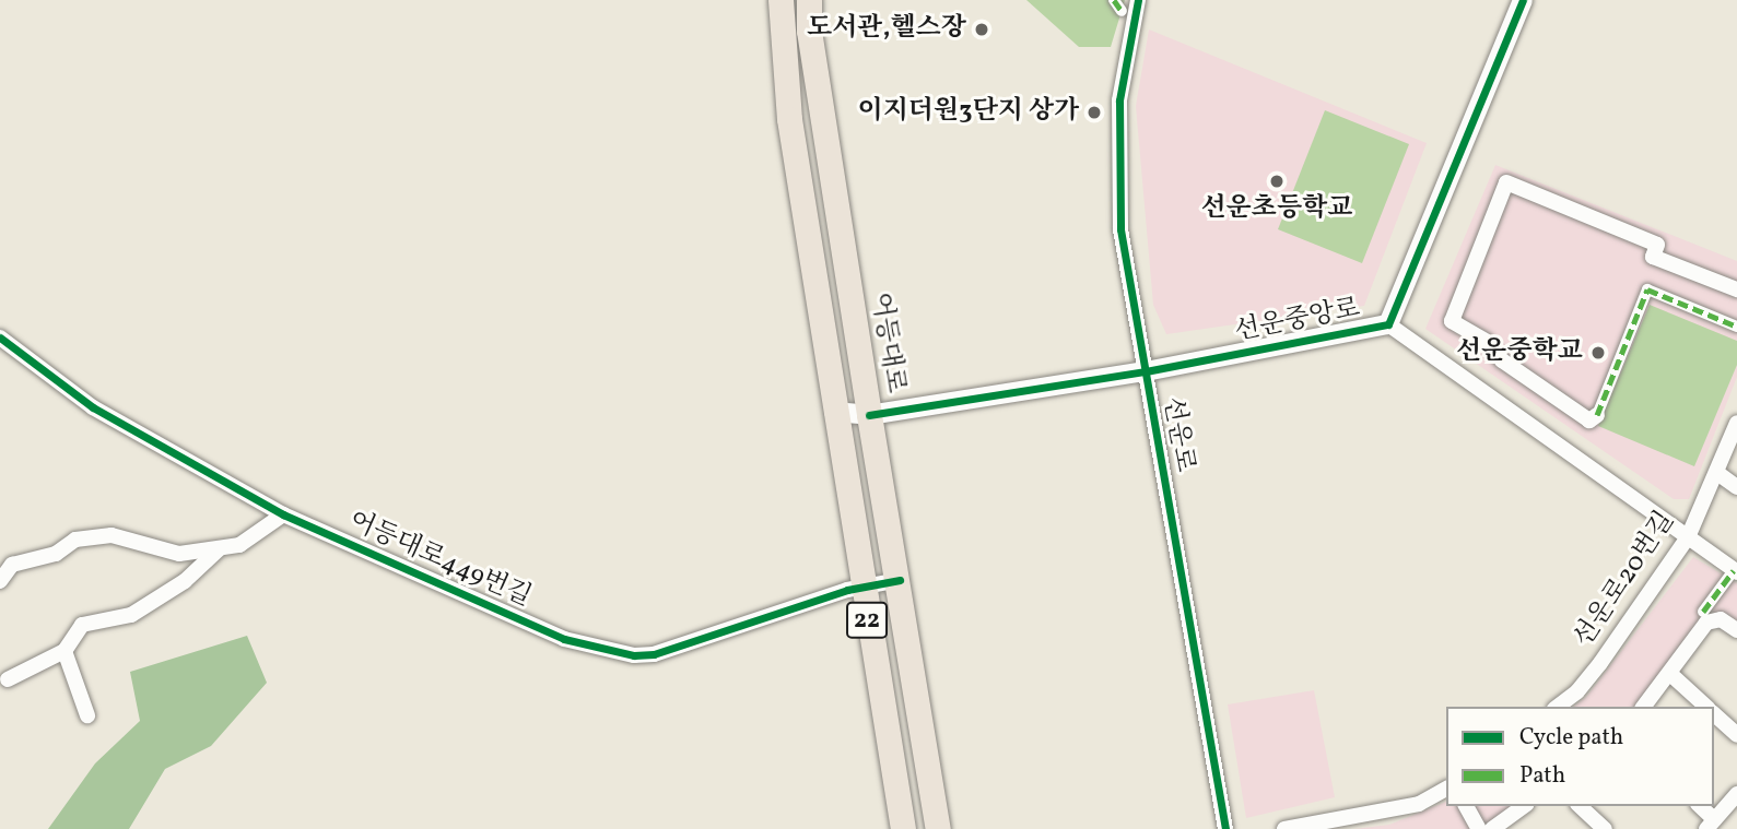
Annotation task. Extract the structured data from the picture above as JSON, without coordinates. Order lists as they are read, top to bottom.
{
  "streets": {
    "main road": ["어등대로", "22"],
    "street": [
      "선운중앙로",
      "선운로",
      "어등대로449번길",
      "선운로20번길"
    ]
  },
  "crossings": [
    ["선운중앙로", "어등대로"],
    ["선운중앙로", "선운로"],
    ["선운중앙로", "22"],
    ["어등대로", "어등대로449번길"],
    ["어등대로449번길", "22"]
  ],
  "places": [
    "도서관,헬스장",
    "이지더원3단지 상가",
    "선운초등학교",
    "선운중학교"
  ],
  "legend": ["Cycle path", "Path"]
}
